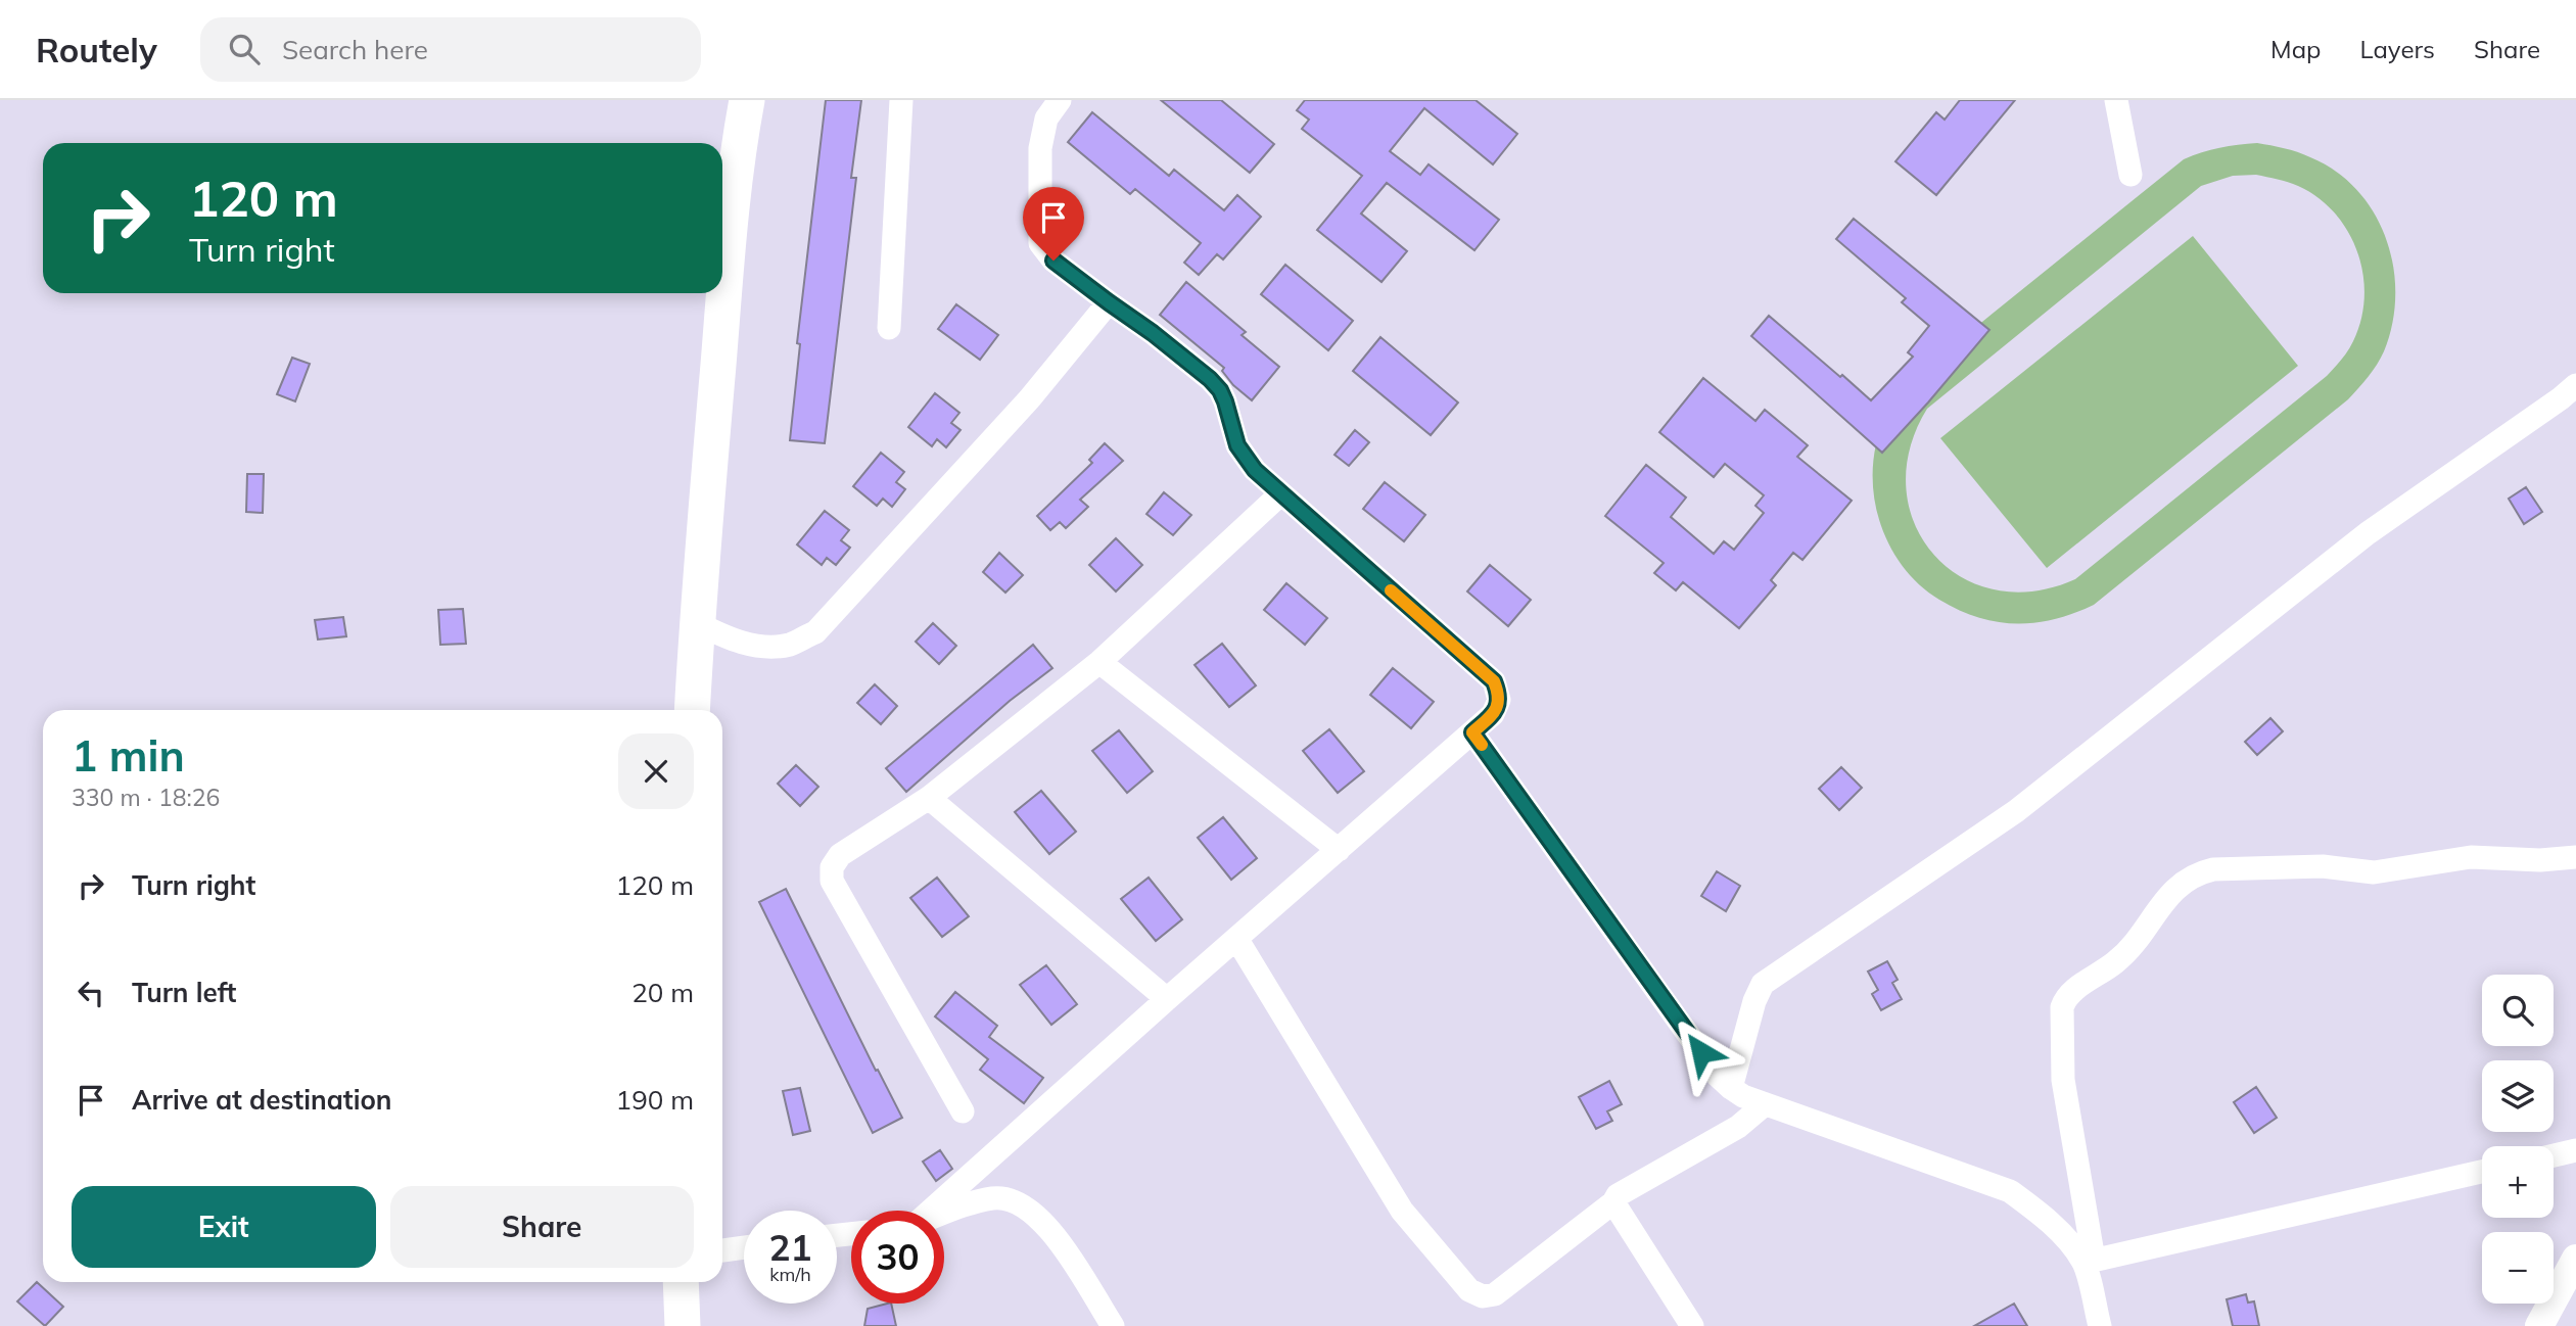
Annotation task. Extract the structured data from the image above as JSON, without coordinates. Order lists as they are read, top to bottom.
{
  "page": {
    "header": "Routely",
    "search": "Search here",
    "nav": ["Map", "Layers", "Share"],
    "turn": ["120 m", "Turn right"],
    "heading": ["1 min", "330 m · 18:26"],
    "list": [
      {
        "name": "Turn right",
        "value": "120 m"
      },
      {
        "name": "Turn left",
        "value": "20 m"
      },
      {
        "name": "Arrive at destination",
        "value": "190 m"
      }
    ],
    "map_buttons": ["+", "−"],
    "buttons": ["Exit", "Share"],
    "speed": "21 km/h",
    "limit": "30"
  }
}
